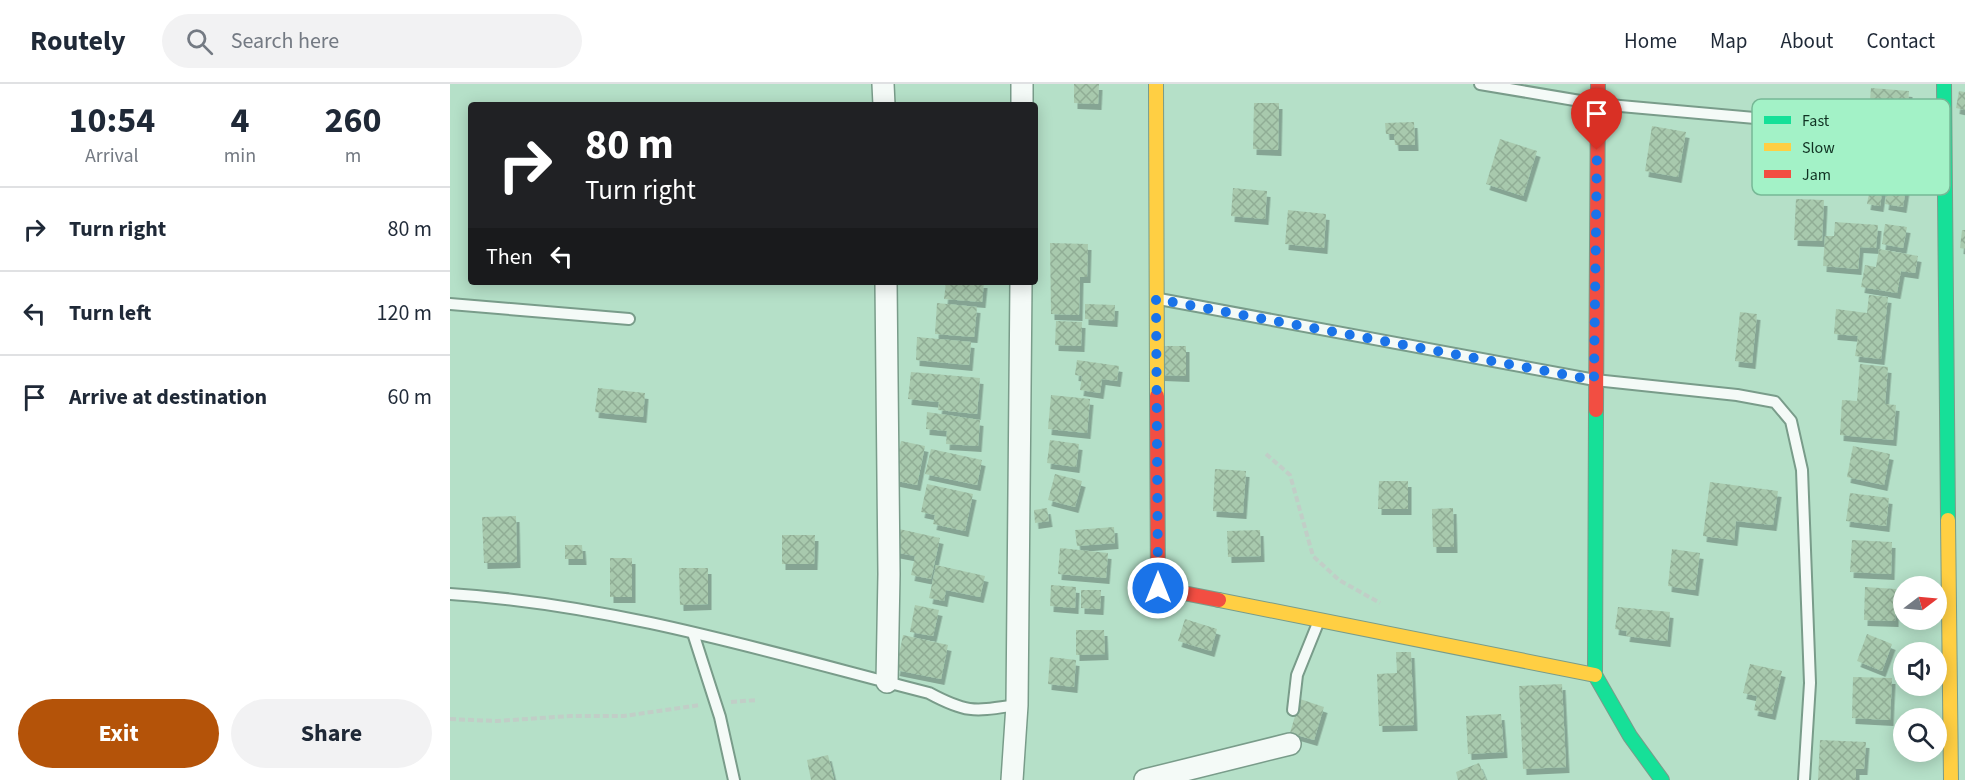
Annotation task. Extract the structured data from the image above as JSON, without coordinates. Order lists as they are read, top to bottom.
{
  "legend": ["Fast", "Slow", "Jam"],
  "north": "right",
  "page": {
    "header": "Routely",
    "search": "Search here",
    "nav": [
      "Home",
      "Map",
      "About",
      "Contact"
    ],
    "eta": [
      "10:54",
      "Arrival",
      "4",
      "min",
      "260",
      "m"
    ],
    "turn": ["80 m", "Turn right"],
    "list": [
      {
        "name": "Turn right",
        "value": "80 m"
      },
      {
        "name": "Turn left",
        "value": "120 m"
      },
      {
        "name": "Arrive at destination",
        "value": "60 m"
      }
    ],
    "then": "Then",
    "buttons": ["Exit", "Share"]
  }
}
